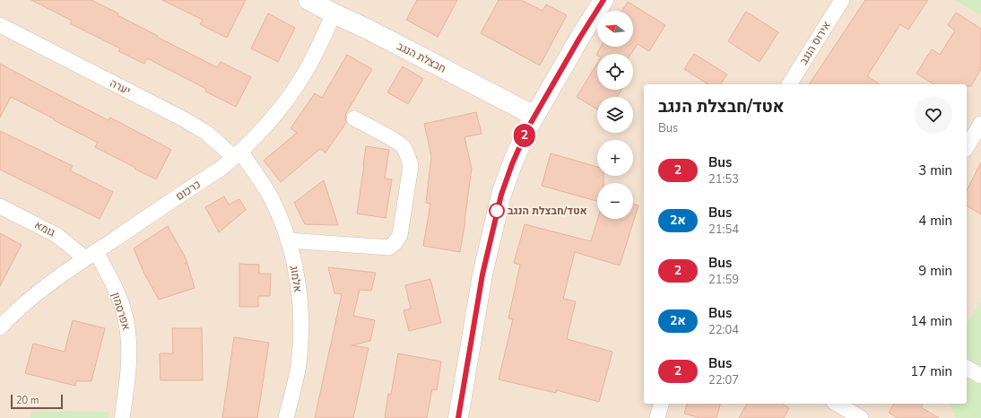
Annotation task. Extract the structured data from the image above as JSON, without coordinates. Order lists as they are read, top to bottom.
{
  "streets": {
    "street": [
      "אירוס הנגב",
      "חבצלת הנגב",
      "יערה",
      "כרכום",
      "גומא",
      "אלמוג",
      "אפרסמון"
    ]
  },
  "crossings": [
    ["חבצלת הנגב", "כרכום"],
    ["יערה", "כרכום"],
    ["יערה", "אלמוג"],
    ["כרכום", "גומא"],
    ["כרכום", "אלמוג"],
    ["כרכום", "אפרסמון"],
    ["גומא", "אפרסמון"]
  ],
  "places": ["אטד/חבצלת הנגב"],
  "lines": ["bus line 2"],
  "scale_bar": "20 m",
  "north": "left",
  "page": {
    "on_map": "2",
    "map_buttons": ["+", "−"],
    "heading": ["אטד/חבצלת הנגב", "Bus"],
    "list": [
      {
        "mark": "2",
        "name": "Bus",
        "note": "21:53",
        "value": "3 min"
      },
      {
        "mark": "2א",
        "name": "Bus",
        "note": "21:54",
        "value": "4 min"
      },
      {
        "mark": "2",
        "name": "Bus",
        "note": "21:59",
        "value": "9 min"
      },
      {
        "mark": "2א",
        "name": "Bus",
        "note": "22:04",
        "value": "14 min"
      },
      {
        "mark": "2",
        "name": "Bus",
        "note": "22:07",
        "value": "17 min"
      }
    ],
    "scale": "20 m"
  }
}
